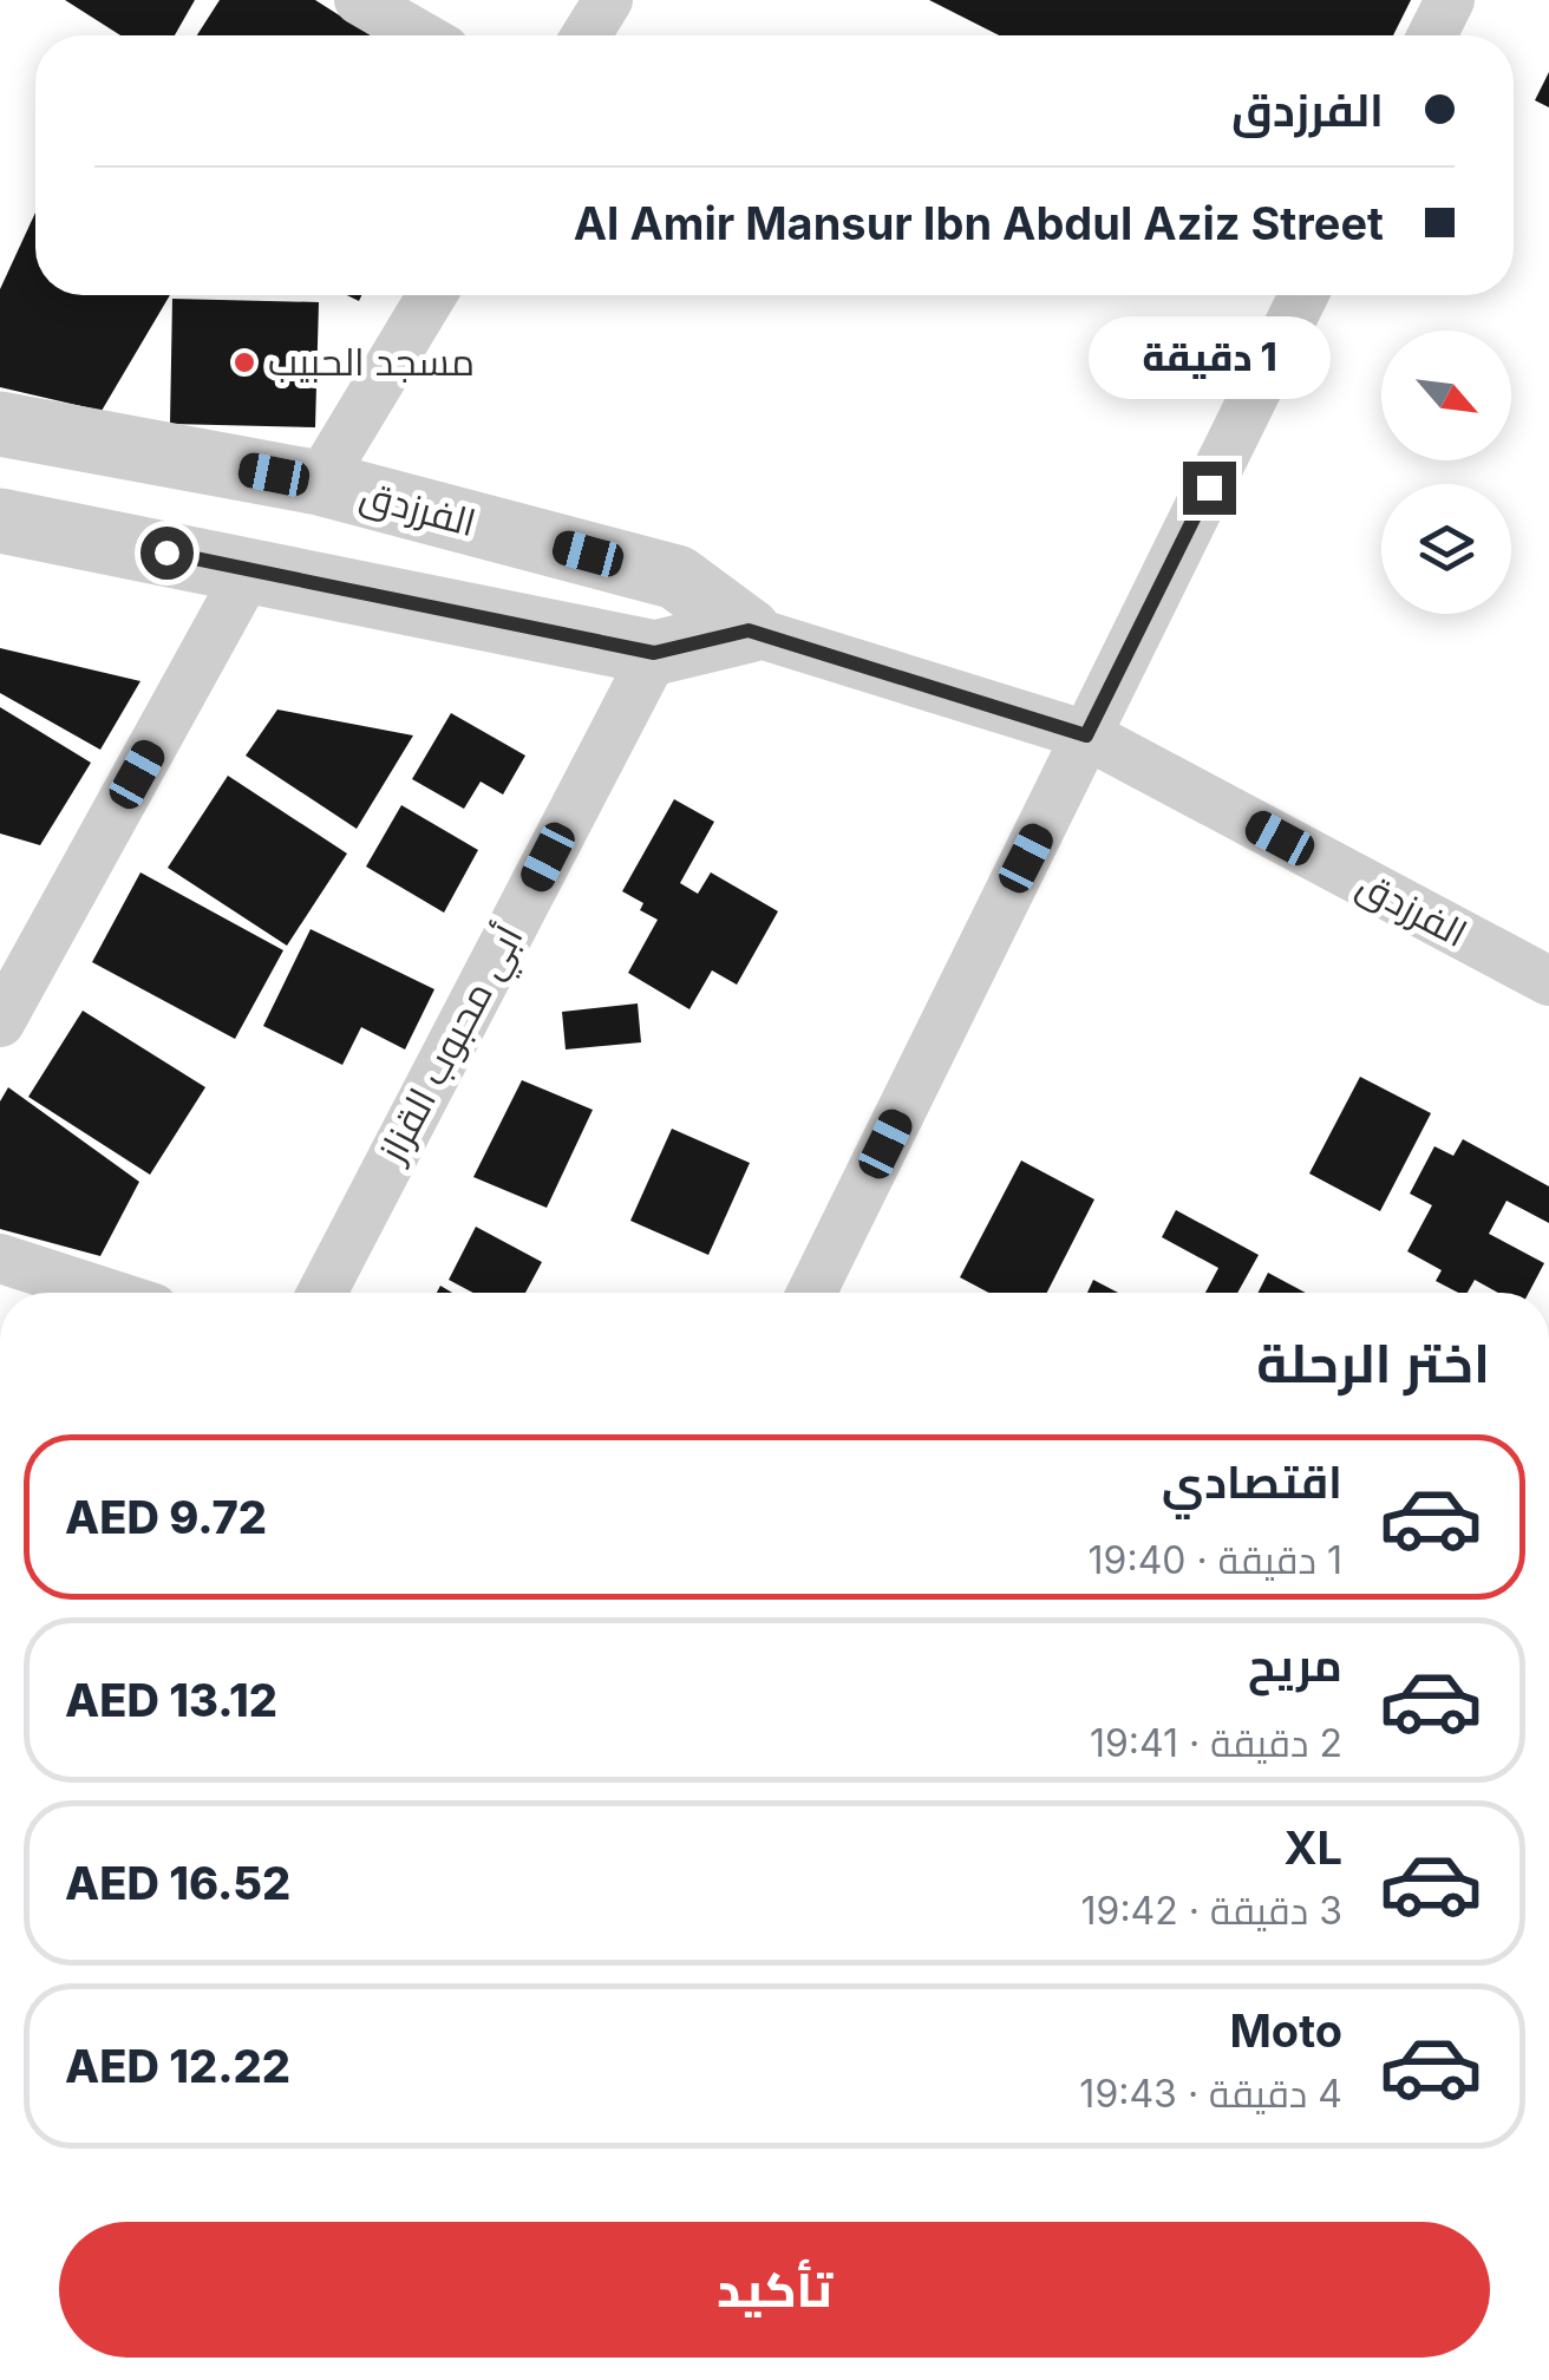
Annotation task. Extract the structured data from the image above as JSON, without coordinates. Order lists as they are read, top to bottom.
{
  "streets": {
    "street": ["الفرزدق", "أبي محبوب القزاز"]
  },
  "places": ["مسجد الحبيب"],
  "north": "bottom right",
  "page": {
    "banner": ["الفرزدق", "Al Amir Mansur Ibn Abdul Aziz Street"],
    "bubble": "1 دقيقة",
    "heading": "اختر الرحلة",
    "list": [
      {
        "name": "اقتصادي",
        "note": "1 دقيقة · 19:40",
        "value": "AED 9.72"
      },
      {
        "name": "مريح",
        "note": "2 دقيقة · 19:41",
        "value": "AED 13.12"
      },
      {
        "name": "XL",
        "note": "3 دقيقة · 19:42",
        "value": "AED 16.52"
      },
      {
        "name": "Moto",
        "note": "4 دقيقة · 19:43",
        "value": "AED 12.22"
      }
    ],
    "buttons": "تأكيد"
  }
}
